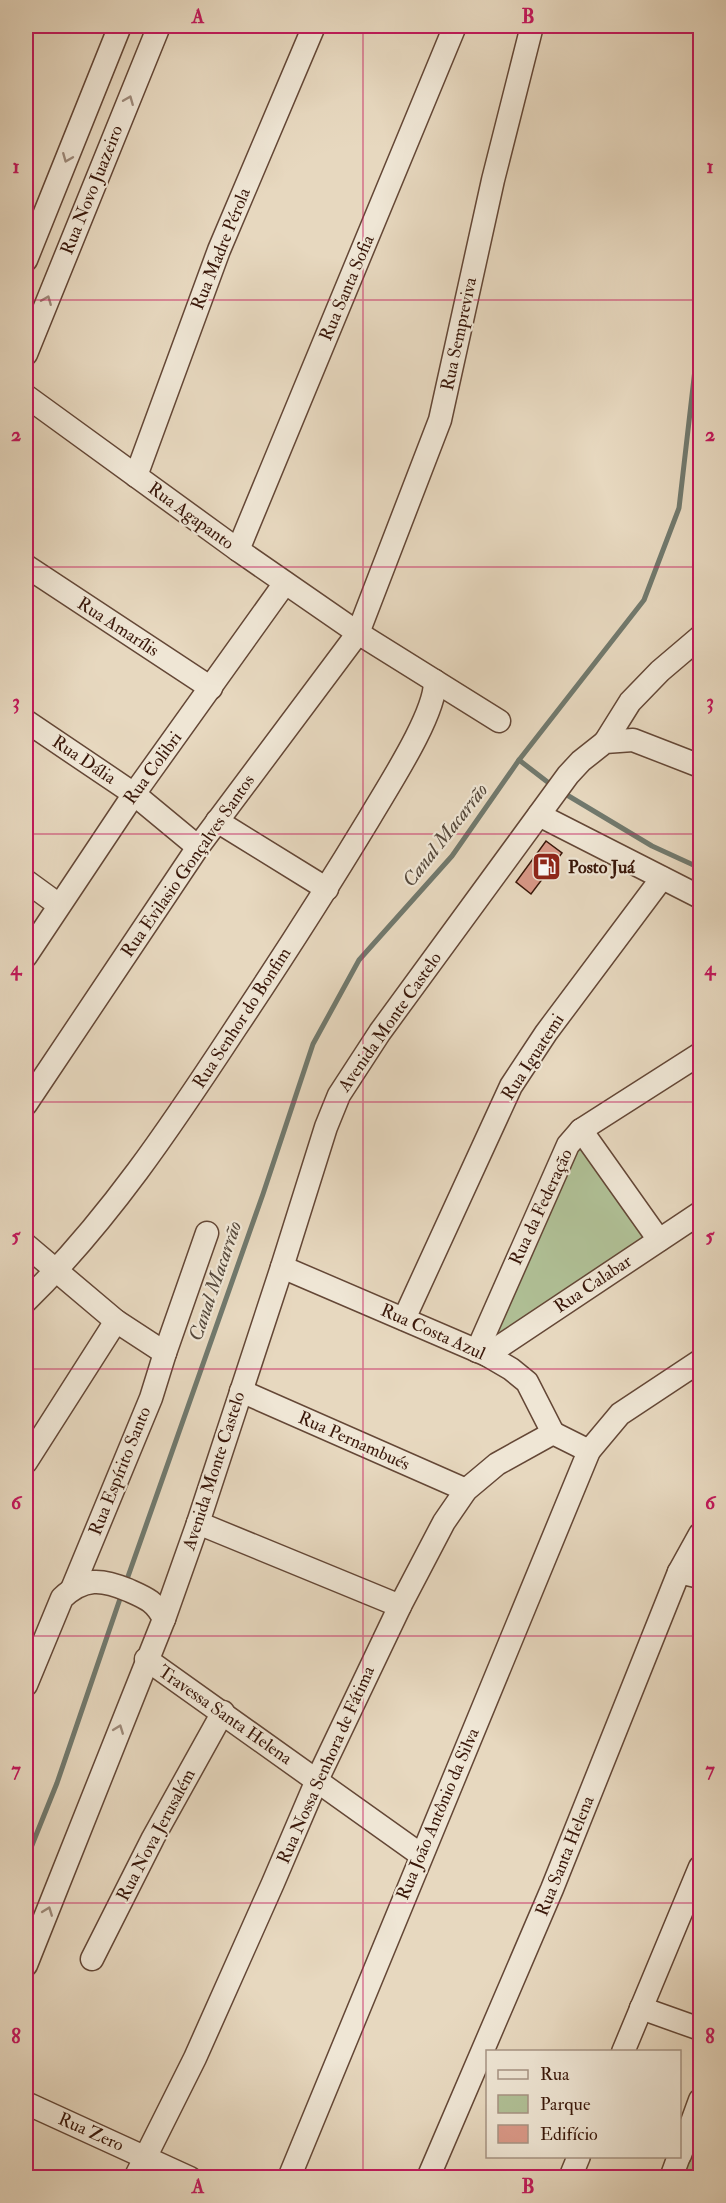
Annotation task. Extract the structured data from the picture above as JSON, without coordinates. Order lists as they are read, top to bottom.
{
  "streets": {
    "street": [
      "Rua Novo Juazeiro",
      "Rua Madre Pérola",
      "Rua Santa Sofia",
      "Rua Sempreviva",
      "Rua Agapanto",
      "Rua Amarílis",
      "Rua Dália",
      "Rua Colibri",
      "Rua Evilasio Gonçalves Santos",
      "Rua Senhor do Bonfim",
      "Avenida Monte Castelo",
      "Rua Iguatemi",
      "Rua da Federação",
      "Rua Calabar",
      "Rua Costa Azul",
      "Rua Pernambués",
      "Rua Espírito Santo",
      "Travessa Santa Helena",
      "Rua Nossa Senhora de Fátima",
      "Rua João Antônio da Silva",
      "Rua Nova Jerusalém",
      "Rua Santa Helena",
      "Rua Zero"
    ]
  },
  "crossings": [
    ["Rua Madre Pérola", "Rua Agapanto"],
    ["Rua Santa Sofia", "Rua Agapanto"],
    ["Rua Sempreviva", "Rua Agapanto"],
    ["Rua Sempreviva", "Rua Evilasio Gonçalves Santos"],
    ["Rua Agapanto", "Rua Colibri"],
    ["Rua Agapanto", "Rua Evilasio Gonçalves Santos"],
    ["Rua Agapanto", "Rua Senhor do Bonfim"],
    ["Rua Amarílis", "Rua Colibri"],
    ["Rua Dália", "Rua Colibri"],
    ["Rua Dália", "Rua Evilasio Gonçalves Santos"],
    ["Avenida Monte Castelo", "Rua Costa Azul"],
    ["Avenida Monte Castelo", "Rua Pernambués"],
    ["Avenida Monte Castelo", "Travessa Santa Helena"],
    ["Rua Iguatemi", "Rua Costa Azul"],
    ["Rua da Federação", "Rua Calabar"],
    ["Rua da Federação", "Rua Costa Azul"],
    ["Rua Calabar", "Rua Costa Azul"],
    ["Rua Costa Azul", "Rua Nossa Senhora de Fátima"],
    ["Rua Pernambués", "Rua Nossa Senhora de Fátima"],
    ["Travessa Santa Helena", "Rua Nossa Senhora de Fátima"],
    ["Travessa Santa Helena", "Rua João Antônio da Silva"],
    ["Travessa Santa Helena", "Rua Nova Jerusalém"],
    ["Rua Nossa Senhora de Fátima", "Rua Zero"]
  ],
  "water": ["Canal Macarrão"],
  "places": {
    "fuel station": ["Posto Juá"]
  },
  "legend": ["Rua", "Parque", "Edifício"],
  "grid": {
    "columns": ["A", "B"],
    "rows": [
      "1",
      "2",
      "3",
      "4",
      "5",
      "6",
      "7",
      "8"
    ]
  }
}
